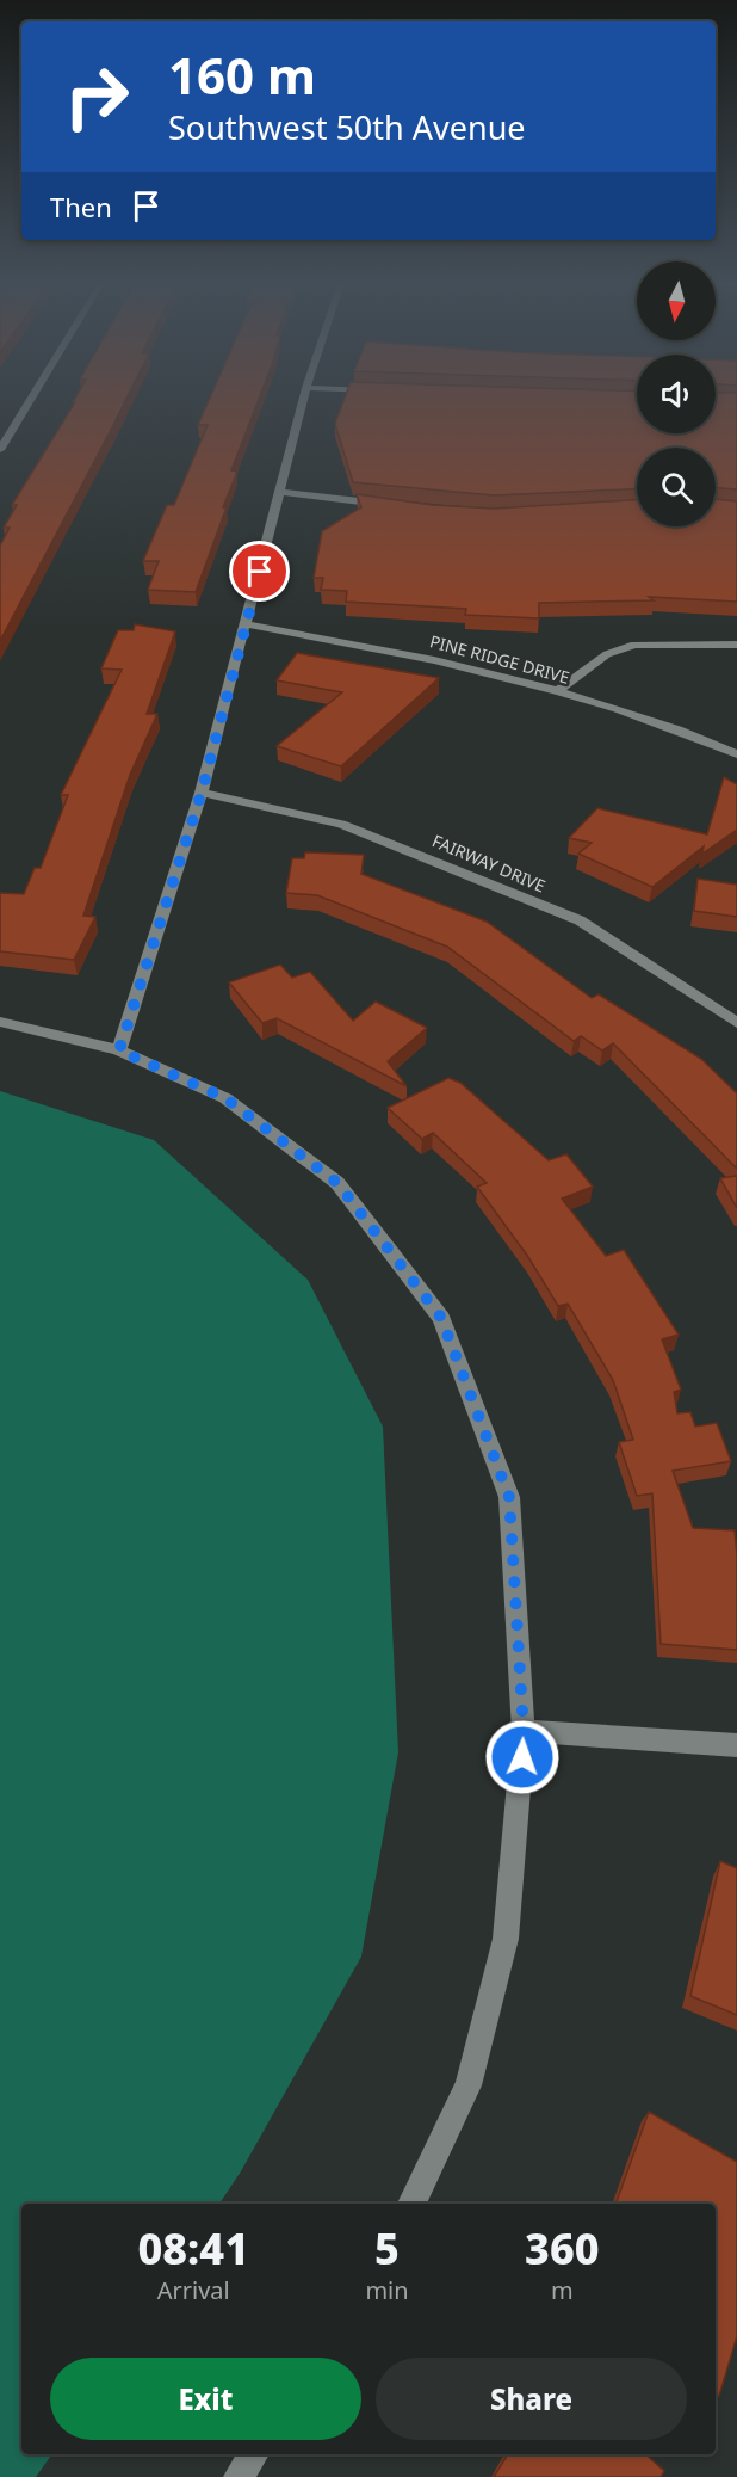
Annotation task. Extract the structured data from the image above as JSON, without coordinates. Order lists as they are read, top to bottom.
{
  "streets": {
    "street": ["PINE RIDGE DRIVE", "FAIRWAY DRIVE"]
  },
  "north": "bottom",
  "page": {
    "turn": ["160 m", "Southwest 50th Avenue"],
    "then": "Then",
    "eta": [
      "08:41",
      "Arrival",
      "5",
      "min",
      "360",
      "m"
    ],
    "buttons": ["Exit", "Share"]
  }
}
